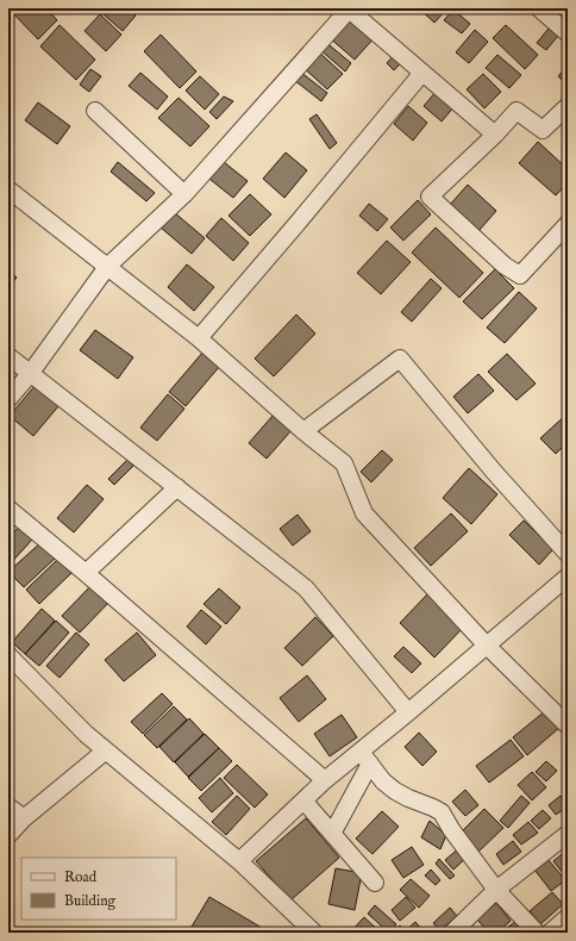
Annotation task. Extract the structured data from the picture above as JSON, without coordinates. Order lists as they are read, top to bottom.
{
  "legend": ["Road", "Building"]
}
